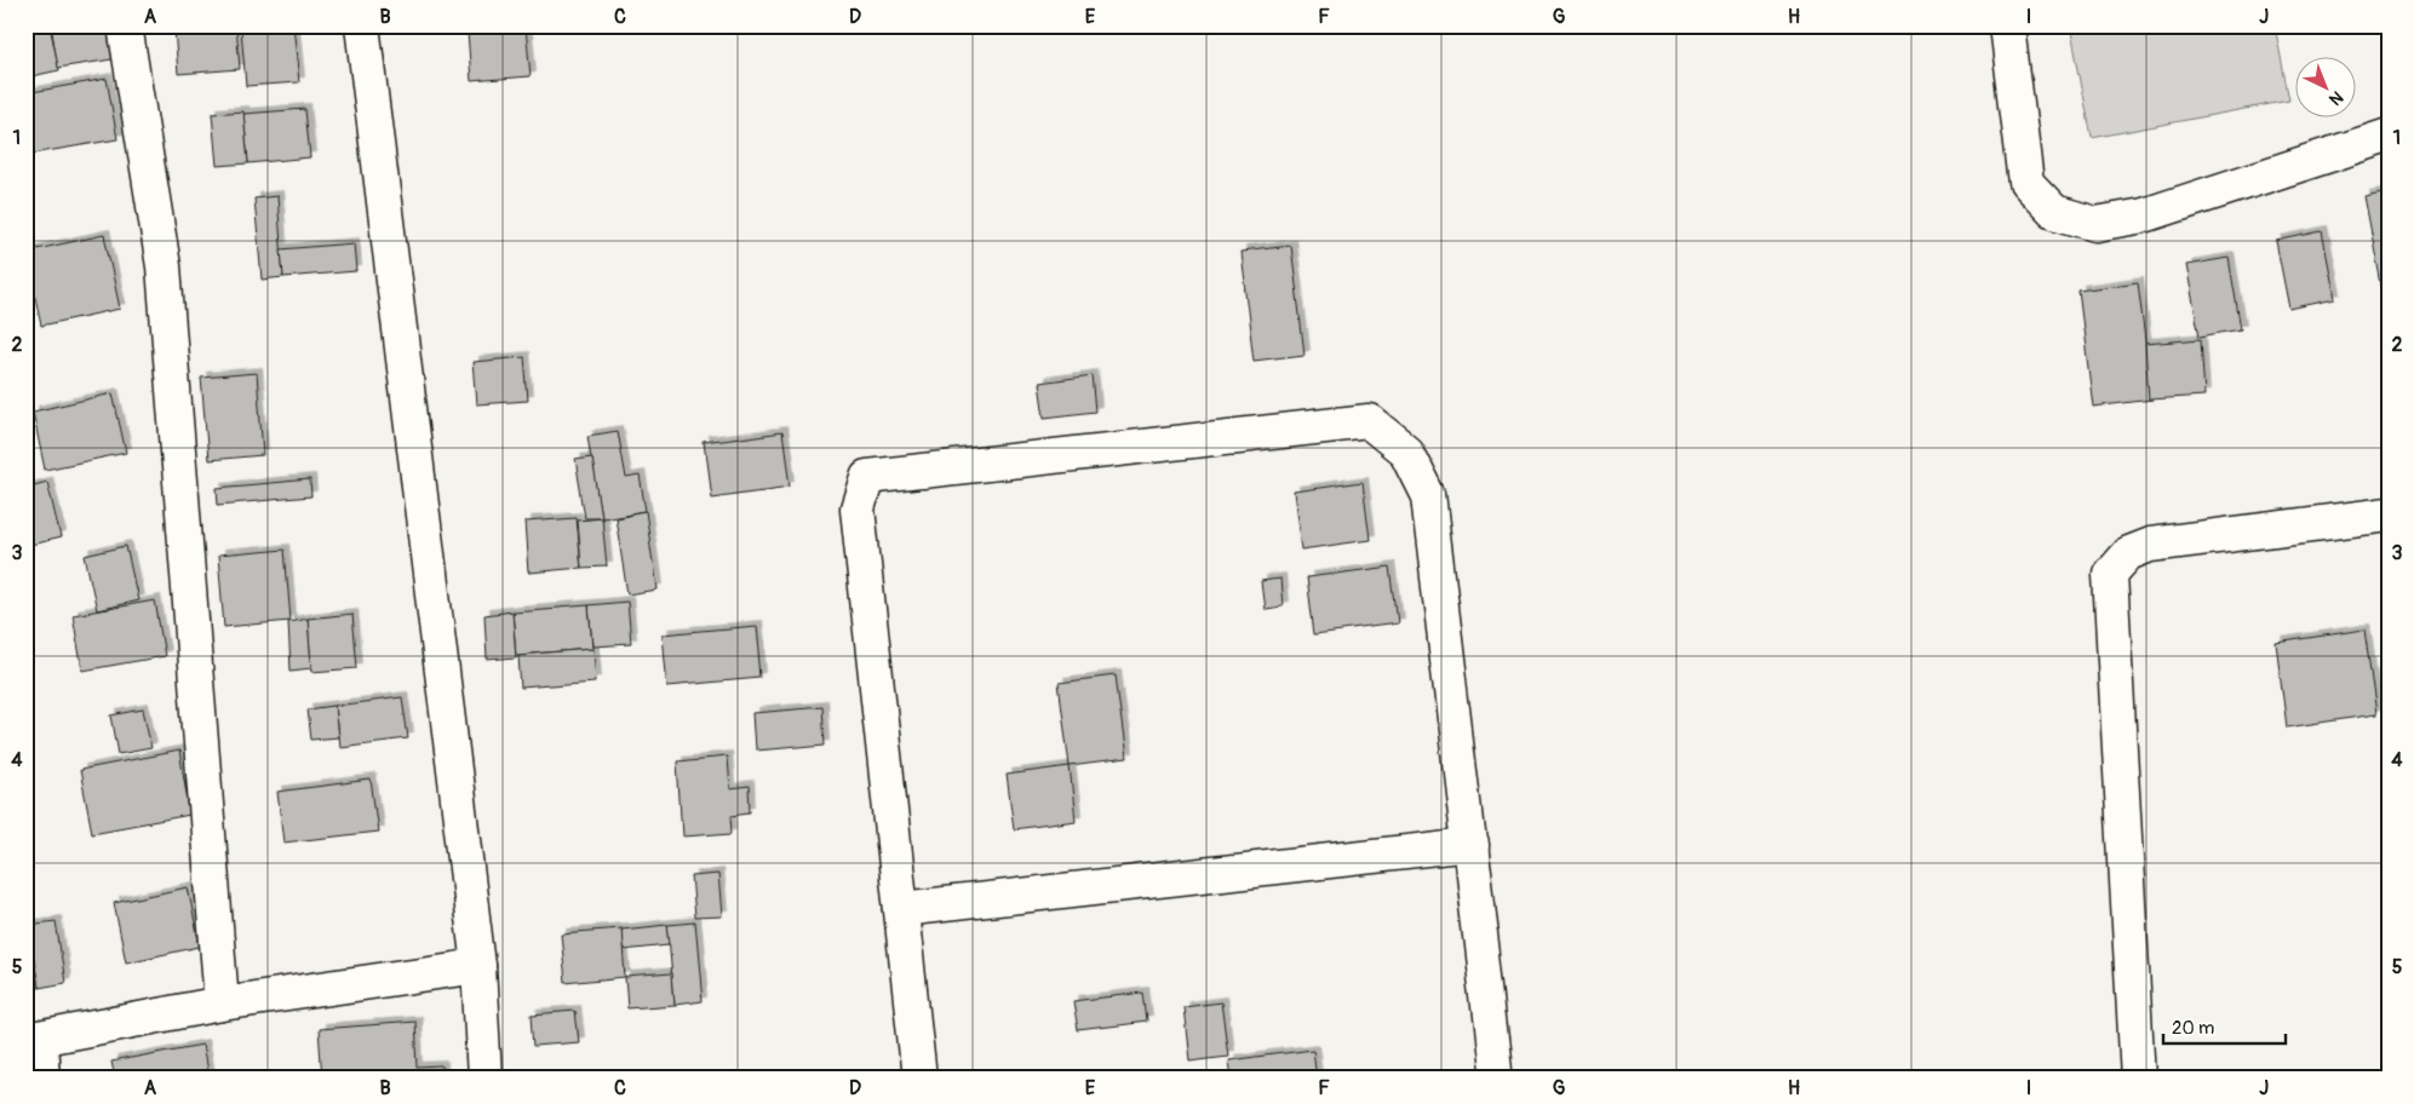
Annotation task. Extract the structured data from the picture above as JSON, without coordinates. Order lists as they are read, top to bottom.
{
  "scale_bar": "20 m",
  "north": "bottom right",
  "grid": {
    "columns": [
      "A",
      "B",
      "C",
      "D",
      "E",
      "F",
      "G",
      "H",
      "I",
      "J"
    ],
    "rows": [
      "1",
      "2",
      "3",
      "4",
      "5"
    ]
  }
}
